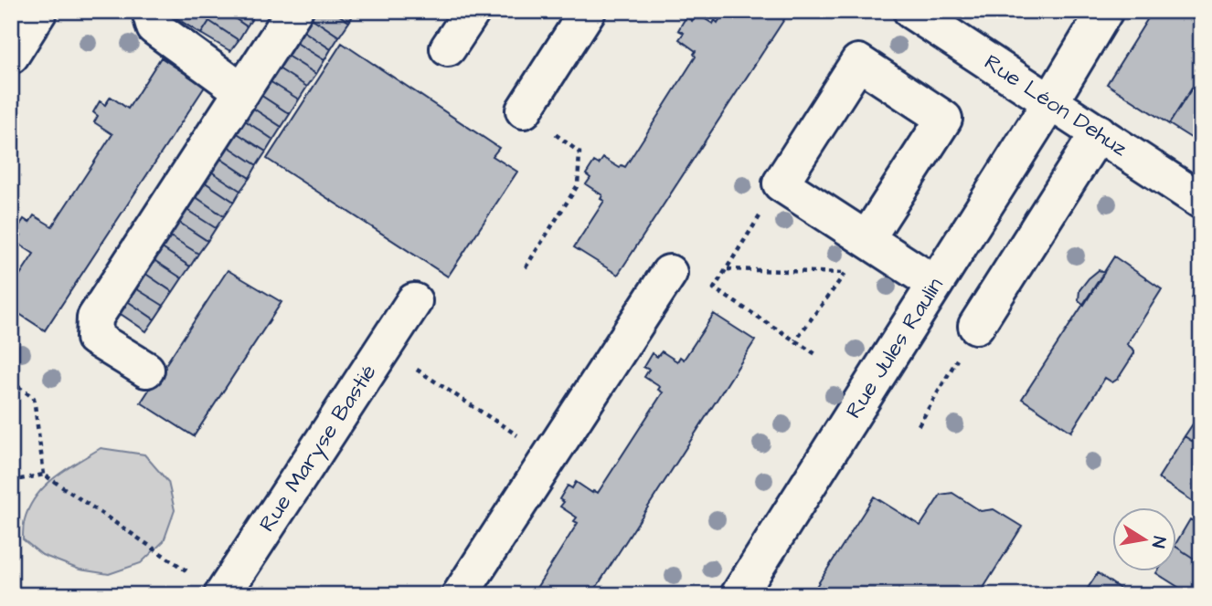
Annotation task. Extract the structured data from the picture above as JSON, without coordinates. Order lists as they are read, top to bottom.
{
  "streets": {
    "street": ["Rue Léon Dehuz", "Rue Jules Raulin", "Rue Maryse Bastié"]
  },
  "crossings": [
    ["Rue Léon Dehuz", "Rue Jules Raulin"]
  ],
  "north": "right"
}
